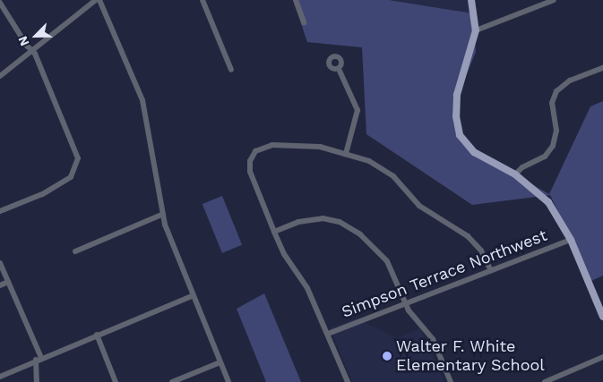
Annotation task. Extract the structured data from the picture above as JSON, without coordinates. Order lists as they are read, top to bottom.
{
  "streets": {
    "street": ["Simpson Terrace Northwest"]
  },
  "places": ["Walter F. White Elementary School"],
  "north": "bottom left"
}
